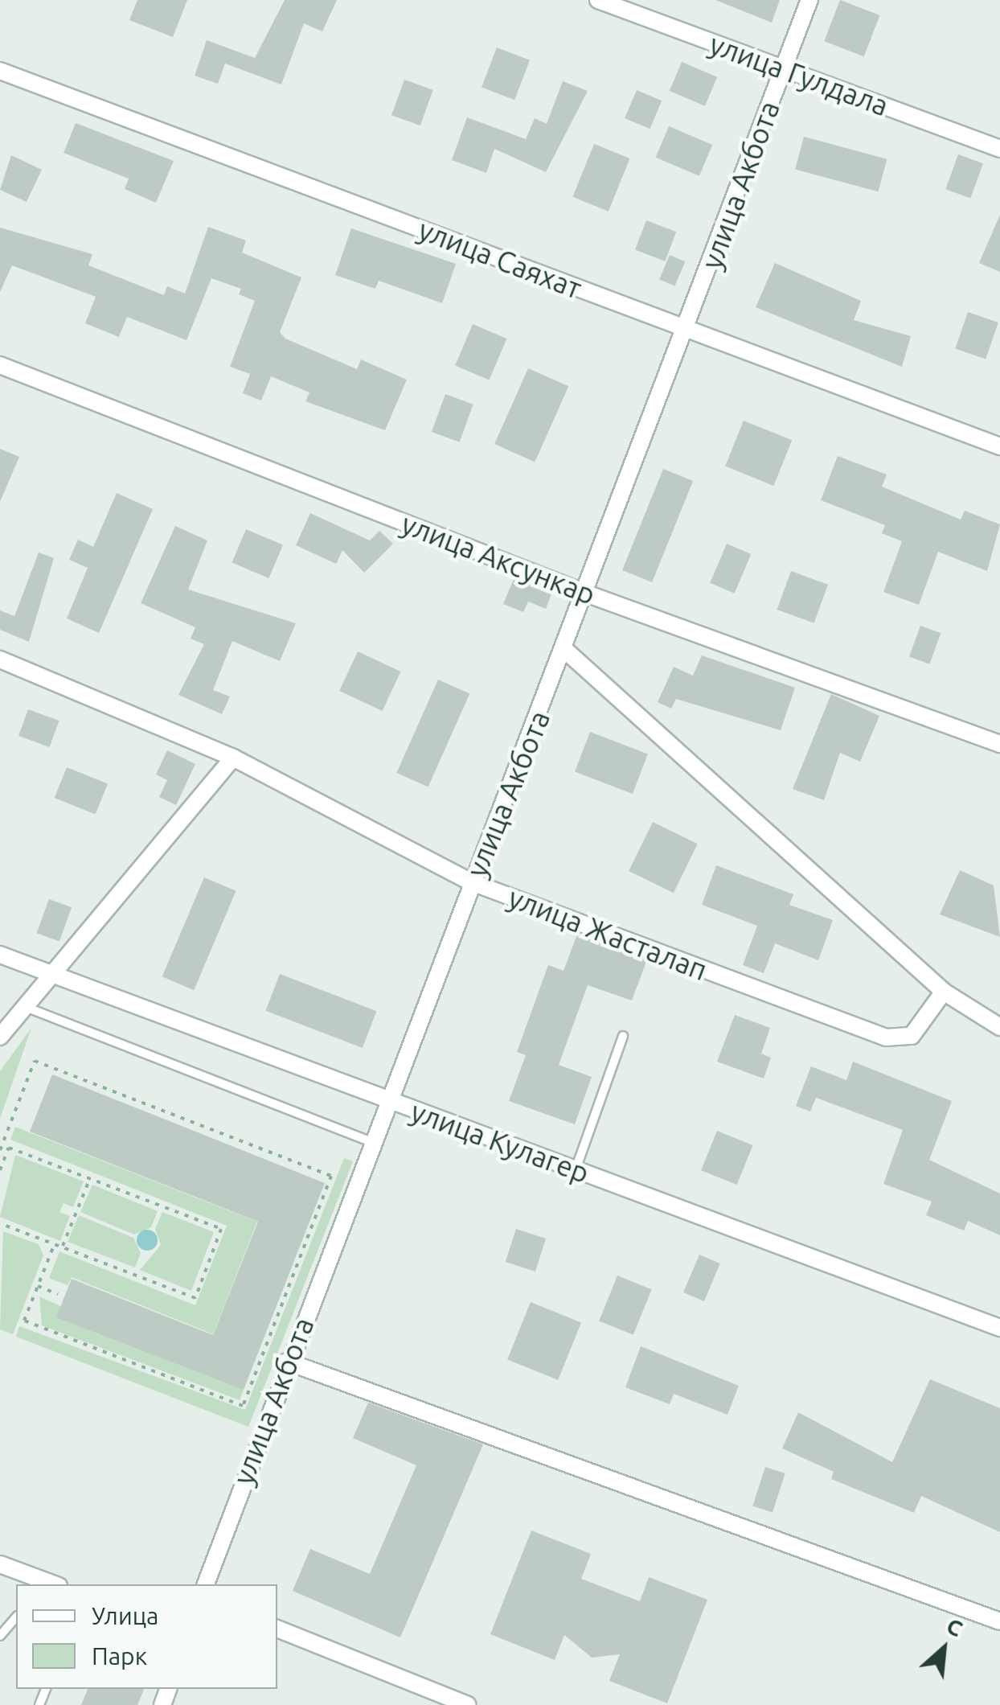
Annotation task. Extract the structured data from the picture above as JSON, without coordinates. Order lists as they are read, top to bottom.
{
  "streets": {
    "street": [
      "улица Гулдала",
      "улица Акбота",
      "улица Саяхат",
      "улица Аксункар",
      "улица Жасталап",
      "улица Кулагер"
    ]
  },
  "crossings": [
    ["улица Гулдала", "улица Акбота"],
    ["улица Акбота", "улица Саяхат"],
    ["улица Акбота", "улица Аксункар"],
    ["улица Акбота", "улица Жасталап"],
    ["улица Акбота", "улица Кулагер"]
  ],
  "legend": ["Улица", "Парк"],
  "north": "top right"
}
